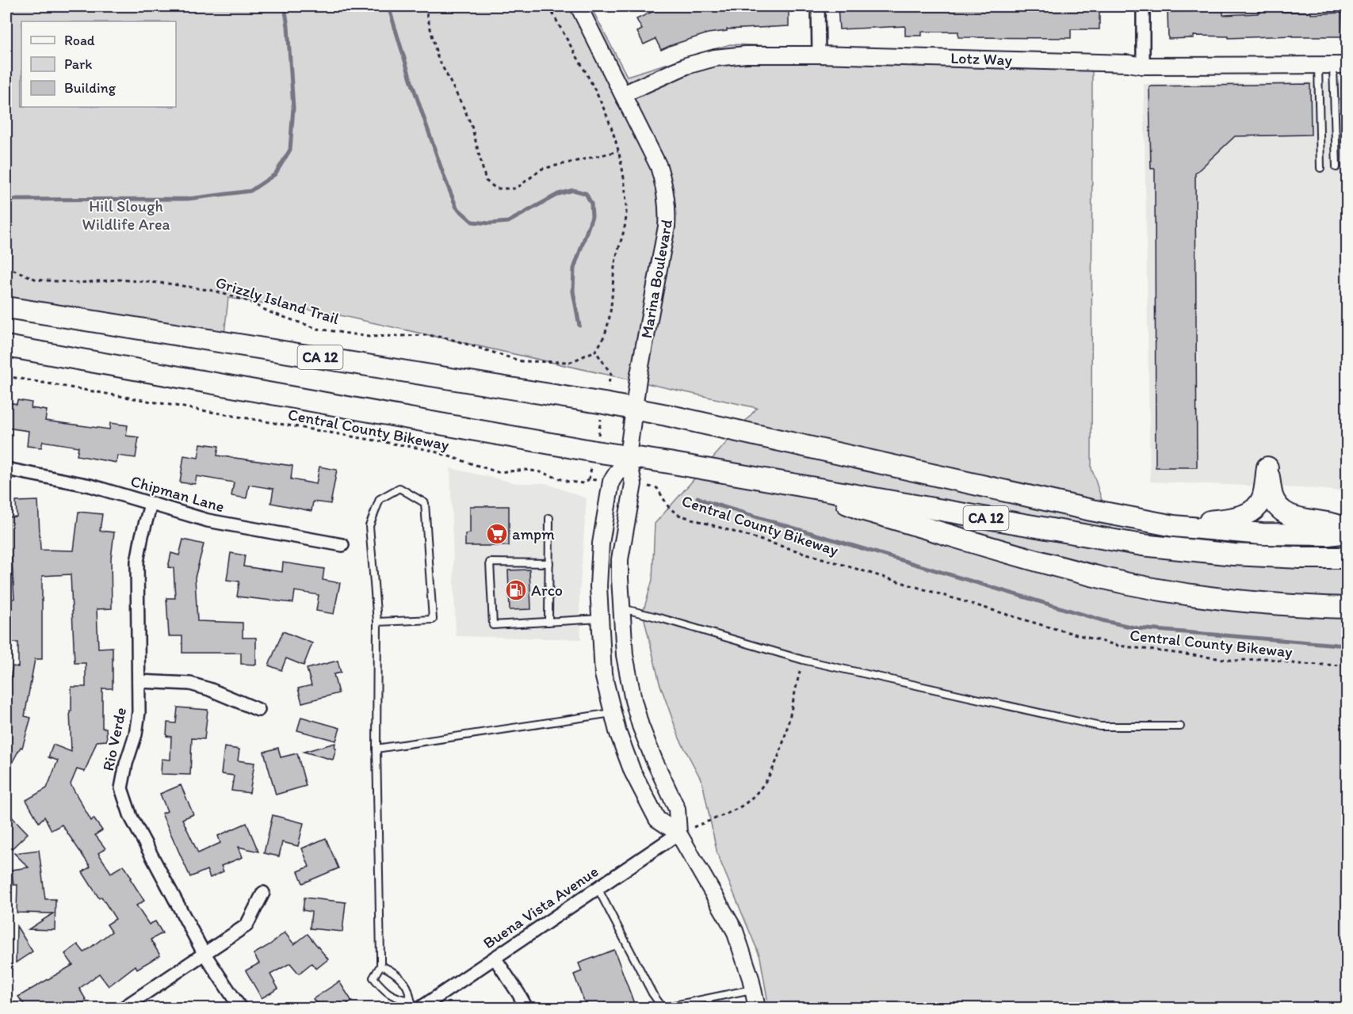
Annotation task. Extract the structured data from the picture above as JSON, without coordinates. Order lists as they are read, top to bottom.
{
  "streets": {
    "highway": ["CA 12"],
    "street": [
      "Lotz Way",
      "Marina Boulevard",
      "Chipman Lane",
      "Rio Verde",
      "Buena Vista Avenue"
    ],
    "path": ["Grizzly Island Trail", "Central County Bikeway"]
  },
  "crossings": [
    ["Lotz Way", "Marina Boulevard"],
    ["Marina Boulevard", "CA 12"],
    ["Marina Boulevard", "Central County Bikeway"],
    ["Marina Boulevard", "Buena Vista Avenue"],
    ["Chipman Lane", "Rio Verde"]
  ],
  "parks": ["Hill Slough Wildlife Area"],
  "places": {
    "supermarket": ["ampm"],
    "fuel station": ["Arco"]
  },
  "legend": ["Road", "Park", "Building"]
}
